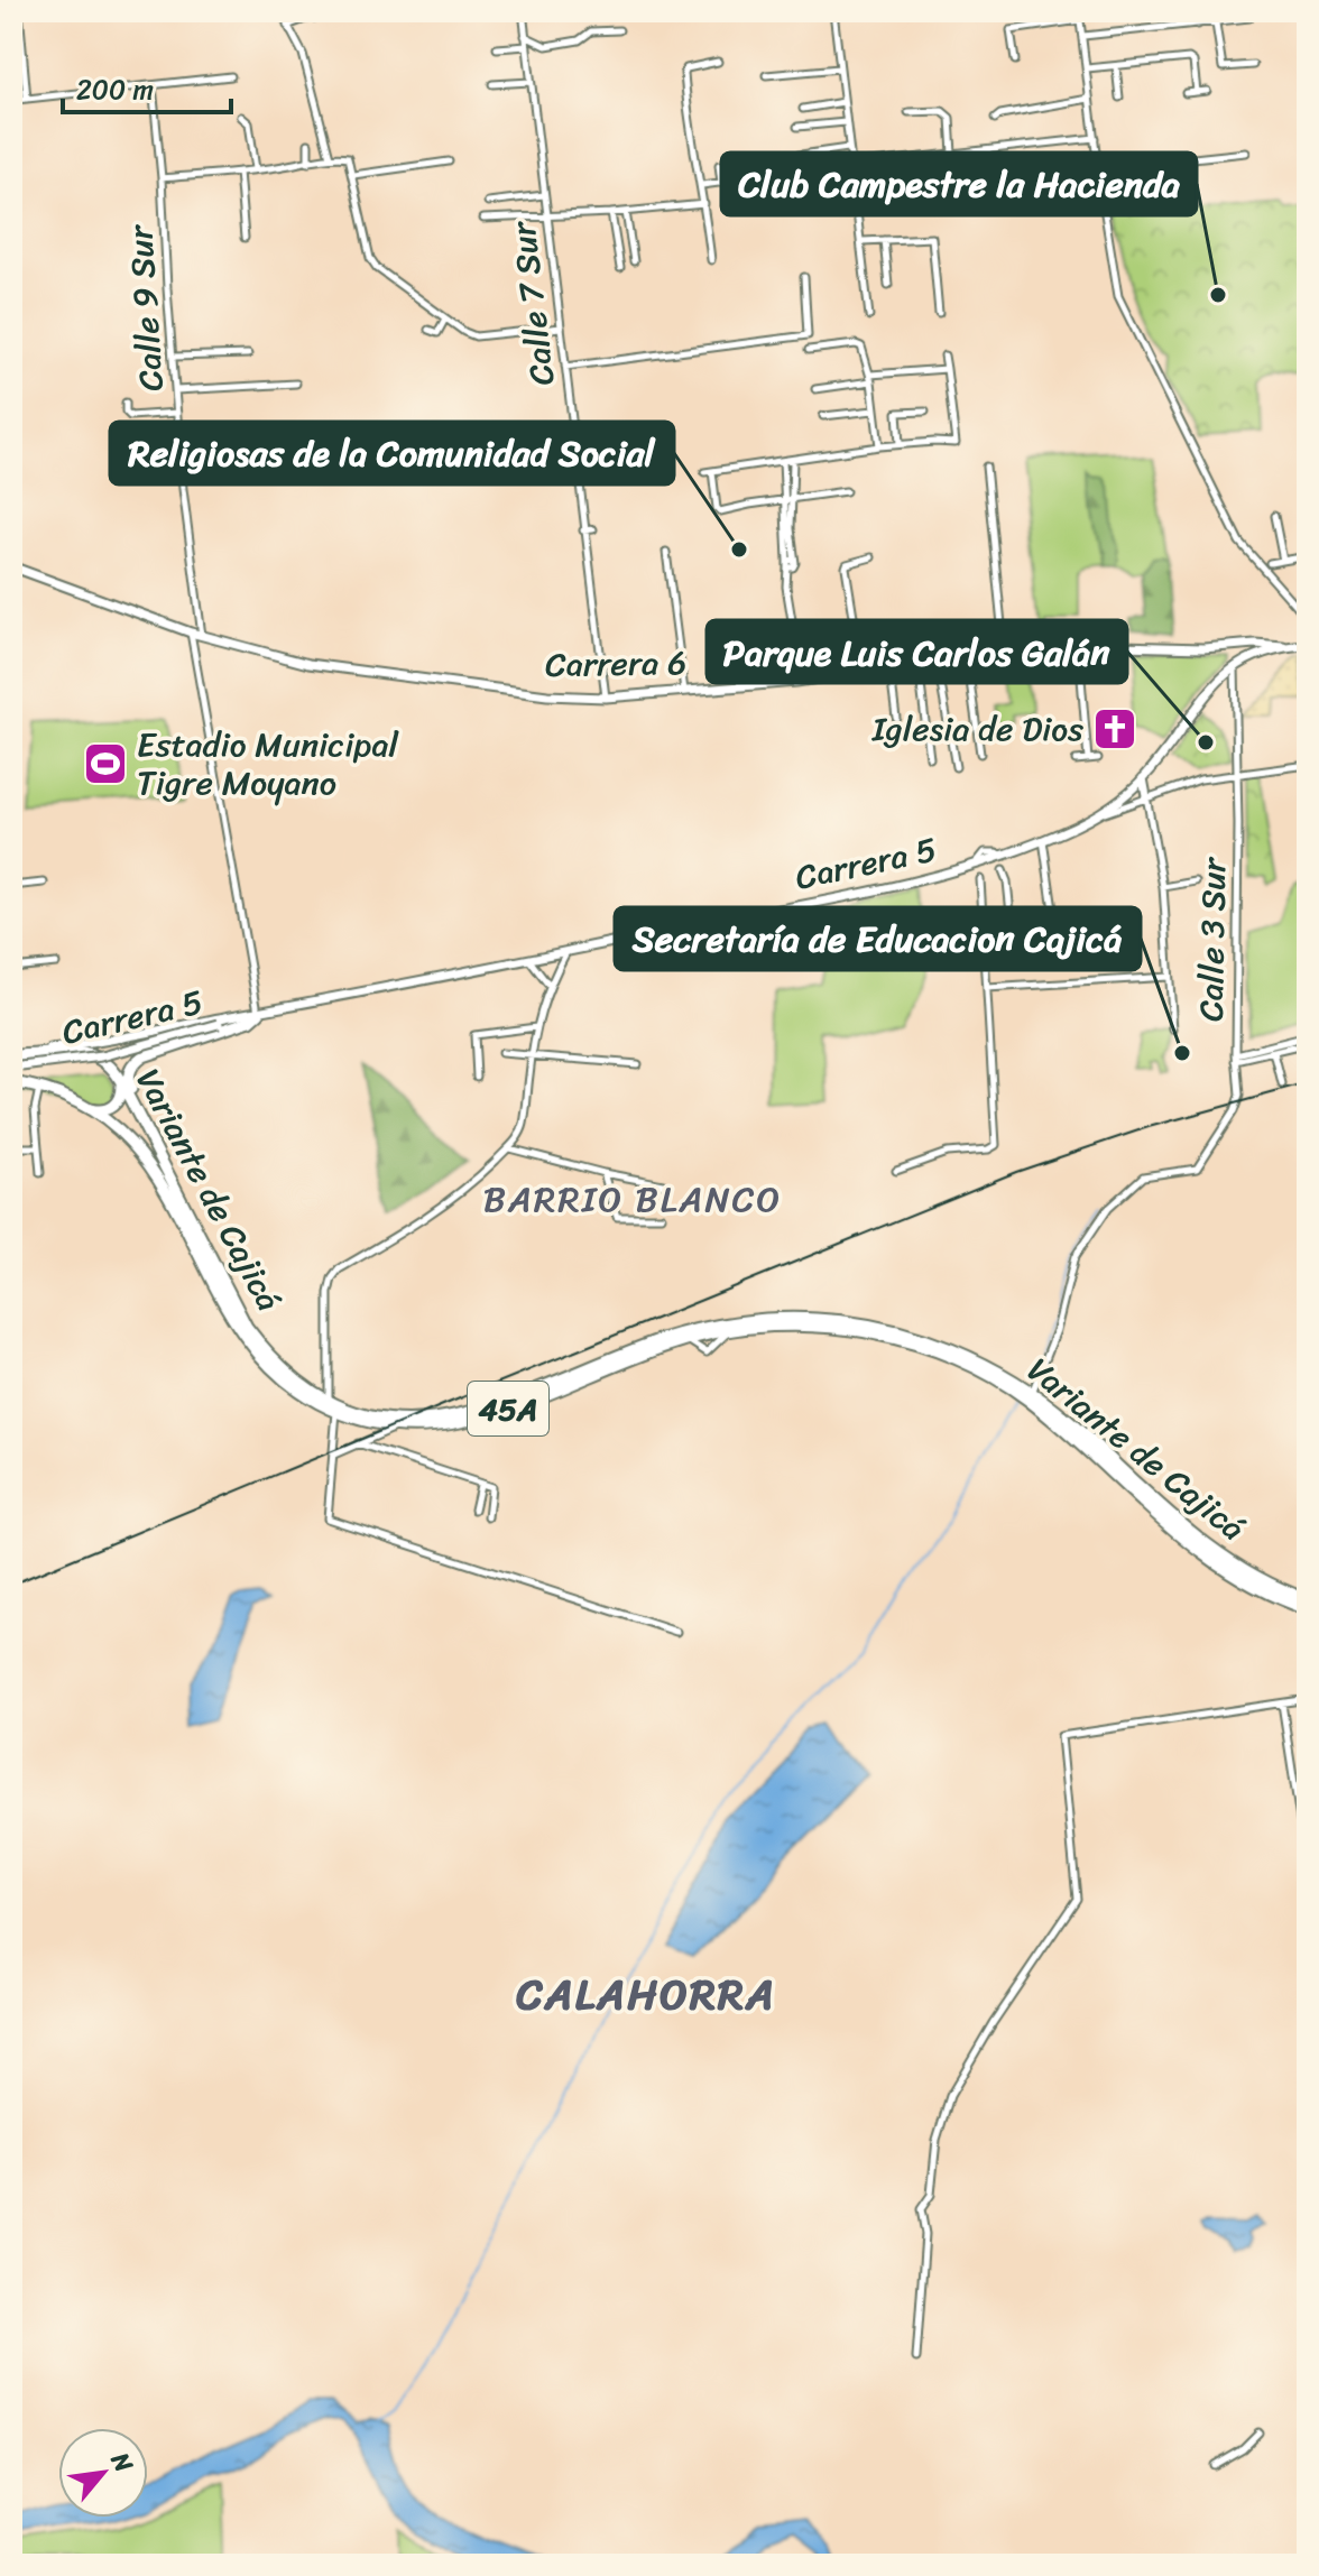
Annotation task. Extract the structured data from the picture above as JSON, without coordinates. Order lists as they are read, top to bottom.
{
  "streets": {
    "highway": ["Variante de Cajicá", "45A"],
    "main road": ["Carrera 6", "Carrera 5"],
    "street": ["Calle 7 Sur", "Calle 9 Sur", "Calle 3 Sur"]
  },
  "crossings": [
    ["Calle 7 Sur", "Carrera 6"],
    ["Calle 9 Sur", "Carrera 6"],
    ["Carrera 6", "Carrera 5"],
    ["Carrera 6", "Calle 3 Sur"],
    ["Carrera 5", "Calle 3 Sur"],
    ["Carrera 5", "Variante de Cajicá"],
    ["Calle 3 Sur", "Variante de Cajicá"]
  ],
  "districts": ["BARRIO BLANCO", "CALAHORRA"],
  "places": {
    "other": [
      "Club Campestre la Hacienda",
      "Religiosas de la Comunidad Social",
      "Parque Luis Carlos Galán",
      "Secretaría de Educacion Cajicá"
    ],
    "church": ["Iglesia de Dios"],
    "sports": ["Estadio Municipal Tigre Moyano"]
  },
  "scale_bar": "200 m",
  "north": "top right"
}
